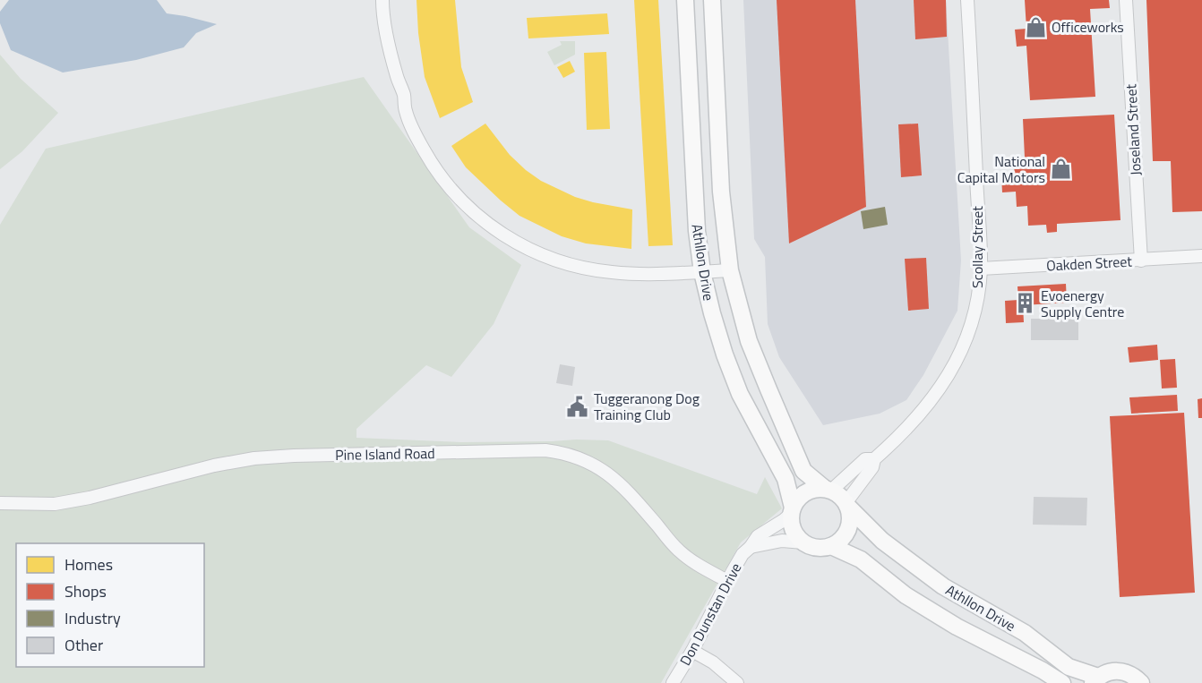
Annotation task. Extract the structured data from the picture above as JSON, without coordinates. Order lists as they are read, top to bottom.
{
  "streets": {
    "main road": ["Athllon Drive"],
    "street": [
      "Joseland Street",
      "Scollay Street",
      "Oakden Street",
      "Pine Island Road",
      "Don Dunstan Drive"
    ]
  },
  "crossings": [
    ["Joseland Street", "Oakden Street"],
    ["Scollay Street", "Athllon Drive"],
    ["Scollay Street", "Oakden Street"],
    ["Scollay Street", "Don Dunstan Drive"],
    ["Athllon Drive", "Don Dunstan Drive"],
    ["Pine Island Road", "Don Dunstan Drive"]
  ],
  "places": {
    "shop": ["Officeworks", "National Capital Motors"],
    "building": ["Evoenergy Supply Centre"],
    "public building": ["Tuggeranong Dog Training Club"]
  },
  "legend": [
    "Homes",
    "Shops",
    "Industry",
    "Other"
  ]
}
